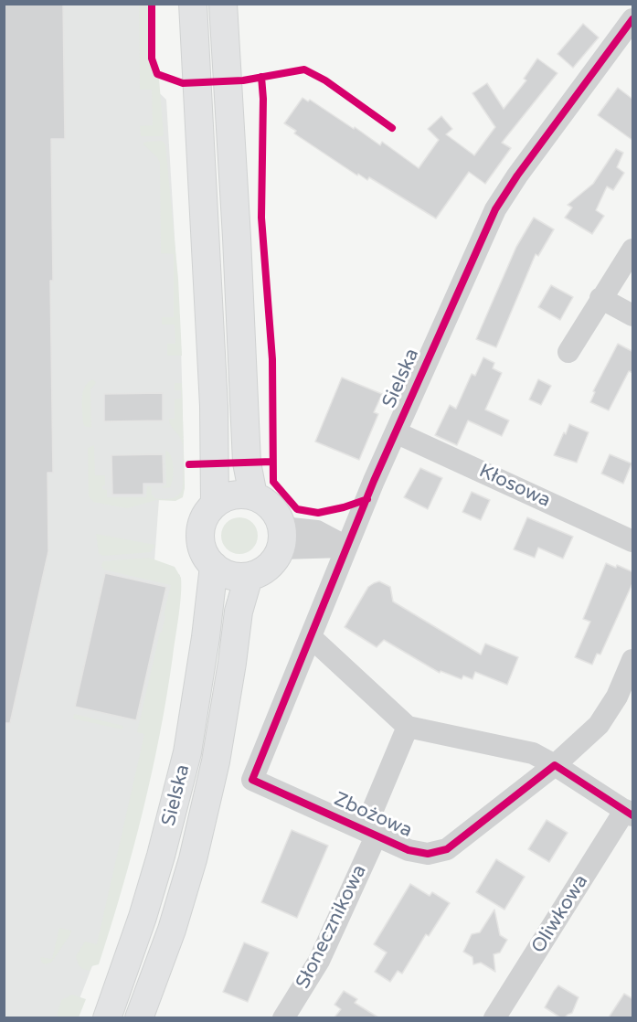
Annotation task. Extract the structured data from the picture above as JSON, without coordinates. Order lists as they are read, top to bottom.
{
  "streets": {
    "main road": ["Sielska"],
    "street": [
      "Kłosowa",
      "Zbożowa",
      "Oliwkowa",
      "Słonecznikowa"
    ]
  },
  "crossings": [
    ["Sielska", "Kłosowa"],
    ["Sielska", "Zbożowa"],
    ["Zbożowa", "Oliwkowa"],
    ["Zbożowa", "Słonecznikowa"]
  ]
}
